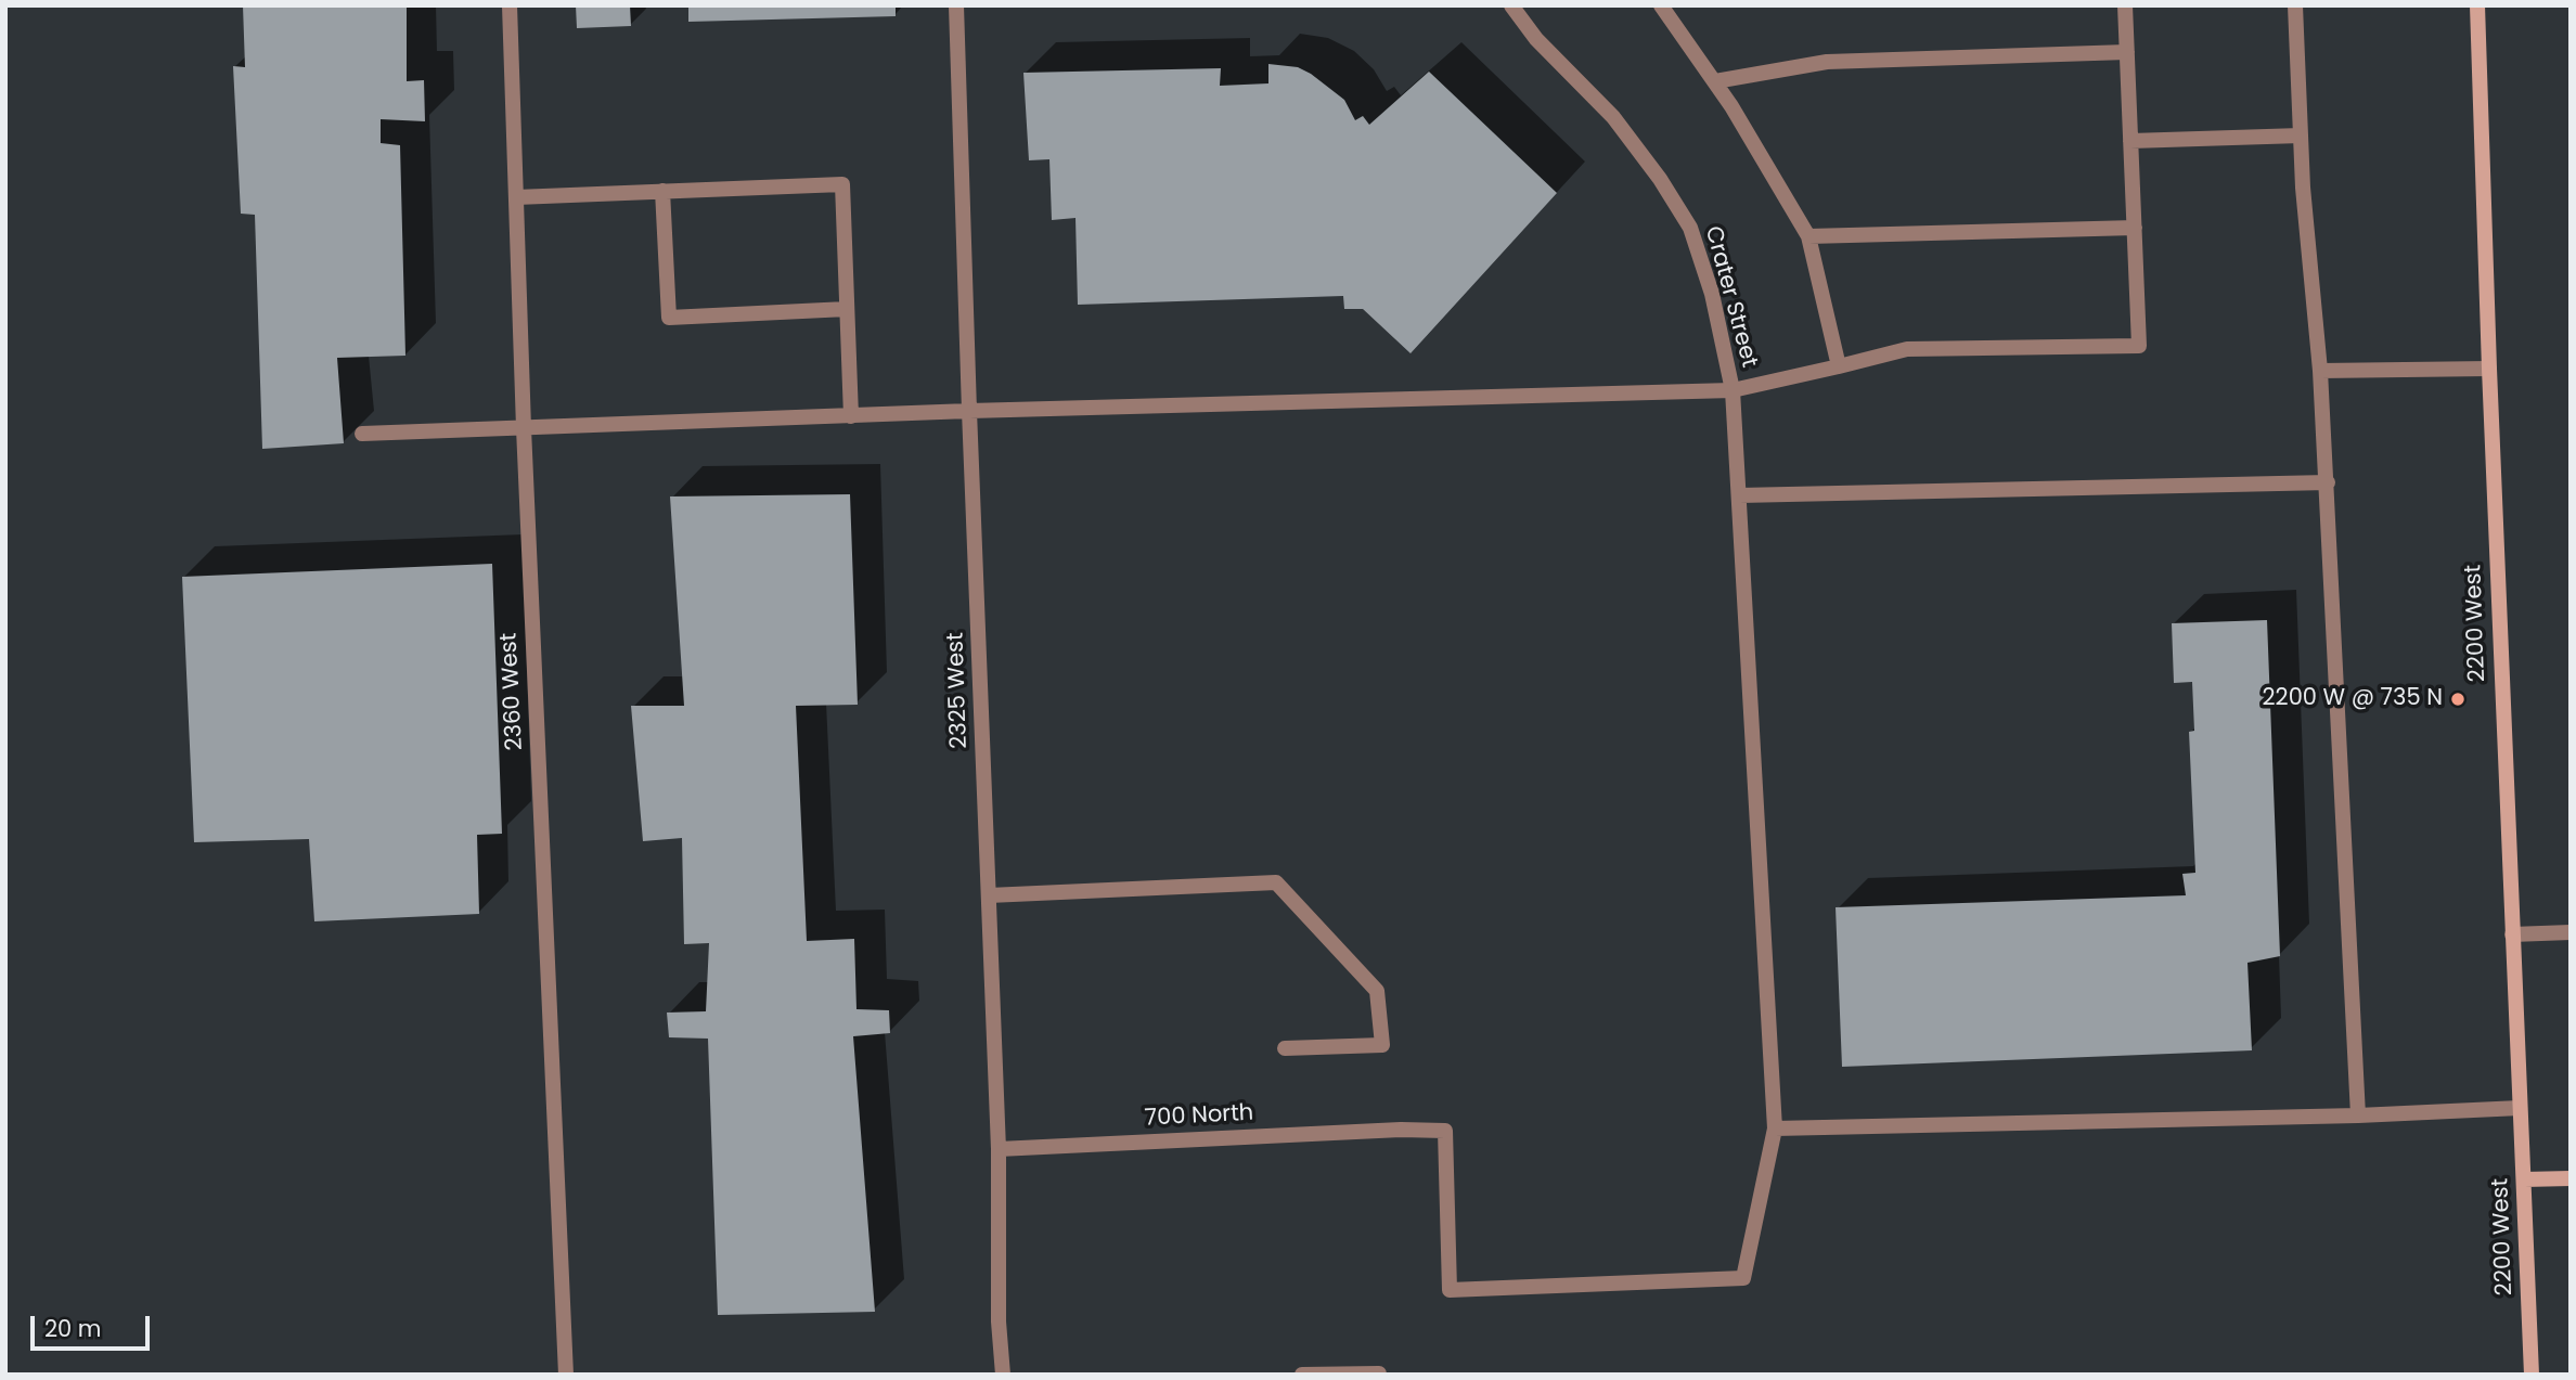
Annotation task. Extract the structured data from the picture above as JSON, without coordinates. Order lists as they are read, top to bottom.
{
  "streets": {
    "street": ["2200 West"],
    "lane": [
      "Crater Street",
      "2325 West",
      "2360 West",
      "700 North"
    ]
  },
  "crossings": [
    ["Crater Street", "700 North"],
    ["2325 West", "700 North"]
  ],
  "places": ["2200 W @ 735 N"],
  "scale_bar": "20 m"
}
